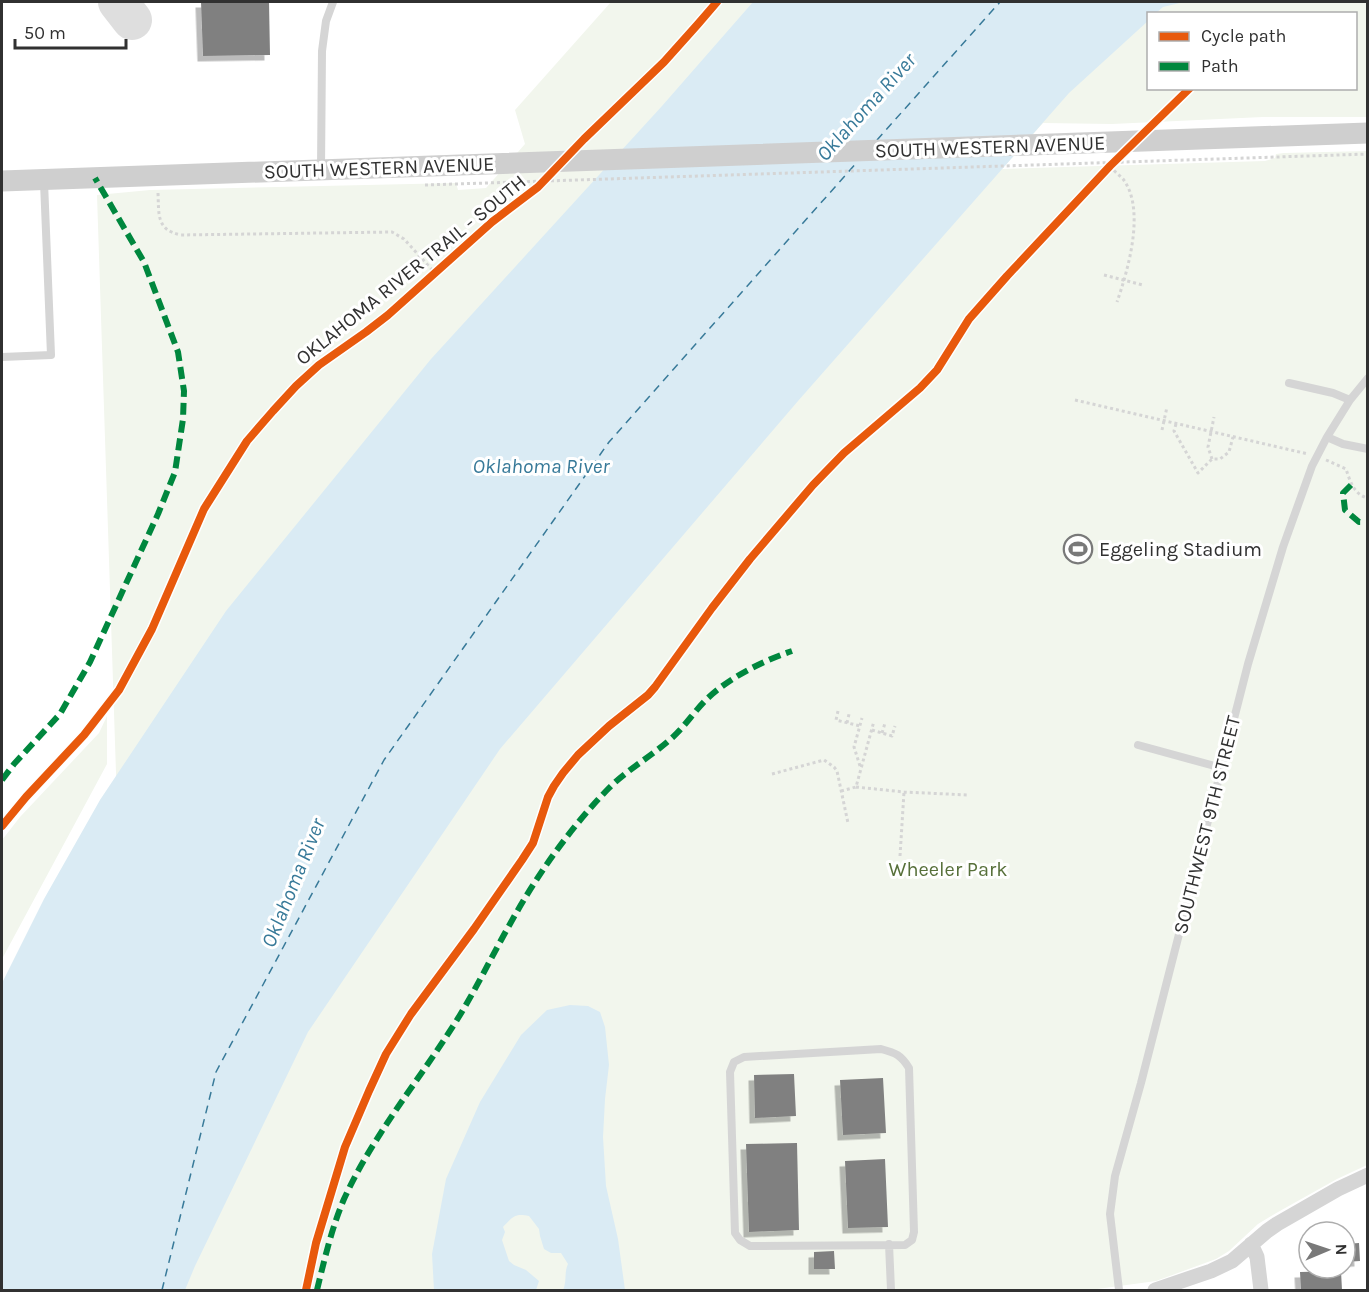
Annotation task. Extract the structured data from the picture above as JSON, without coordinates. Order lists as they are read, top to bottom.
{
  "streets": {
    "main road": ["SOUTH WESTERN AVENUE"],
    "lane": ["SOUTHWEST 9TH STREET"],
    "cycle path": ["OKLAHOMA RIVER TRAIL - SOUTH"]
  },
  "water": ["Oklahoma River"],
  "parks": ["Wheeler Park"],
  "places": {
    "sports": ["Eggeling Stadium"]
  },
  "legend": ["Cycle path", "Path"],
  "scale_bar": "50 m",
  "north": "right"
}
